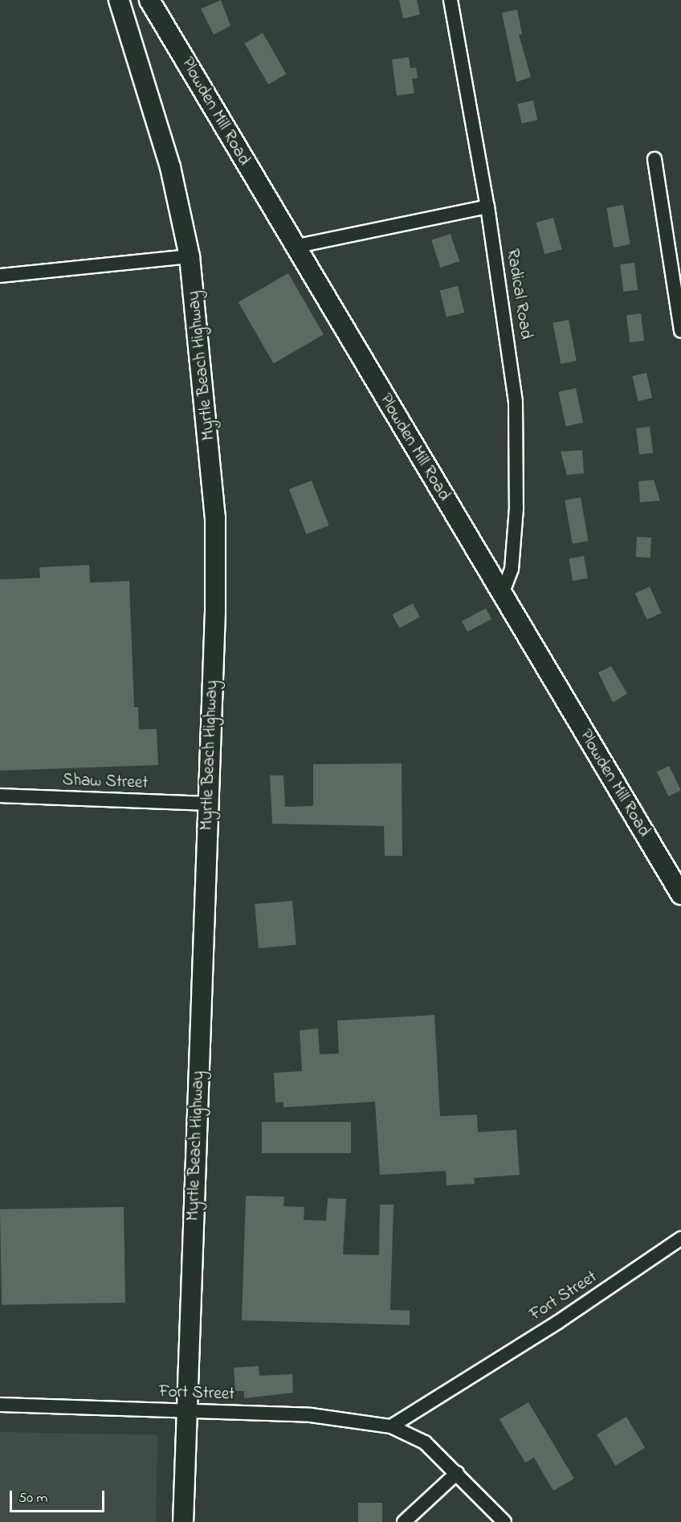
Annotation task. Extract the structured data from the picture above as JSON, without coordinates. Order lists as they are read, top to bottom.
{
  "streets": {
    "main road": ["Plowden Mill Road", "Myrtle Beach Highway"],
    "street": ["Radical Road", "Shaw Street", "Fort Street"]
  },
  "crossings": [
    ["Plowden Mill Road", "Radical Road"],
    ["Myrtle Beach Highway", "Shaw Street"],
    ["Myrtle Beach Highway", "Fort Street"]
  ],
  "scale_bar": "50 m"
}
